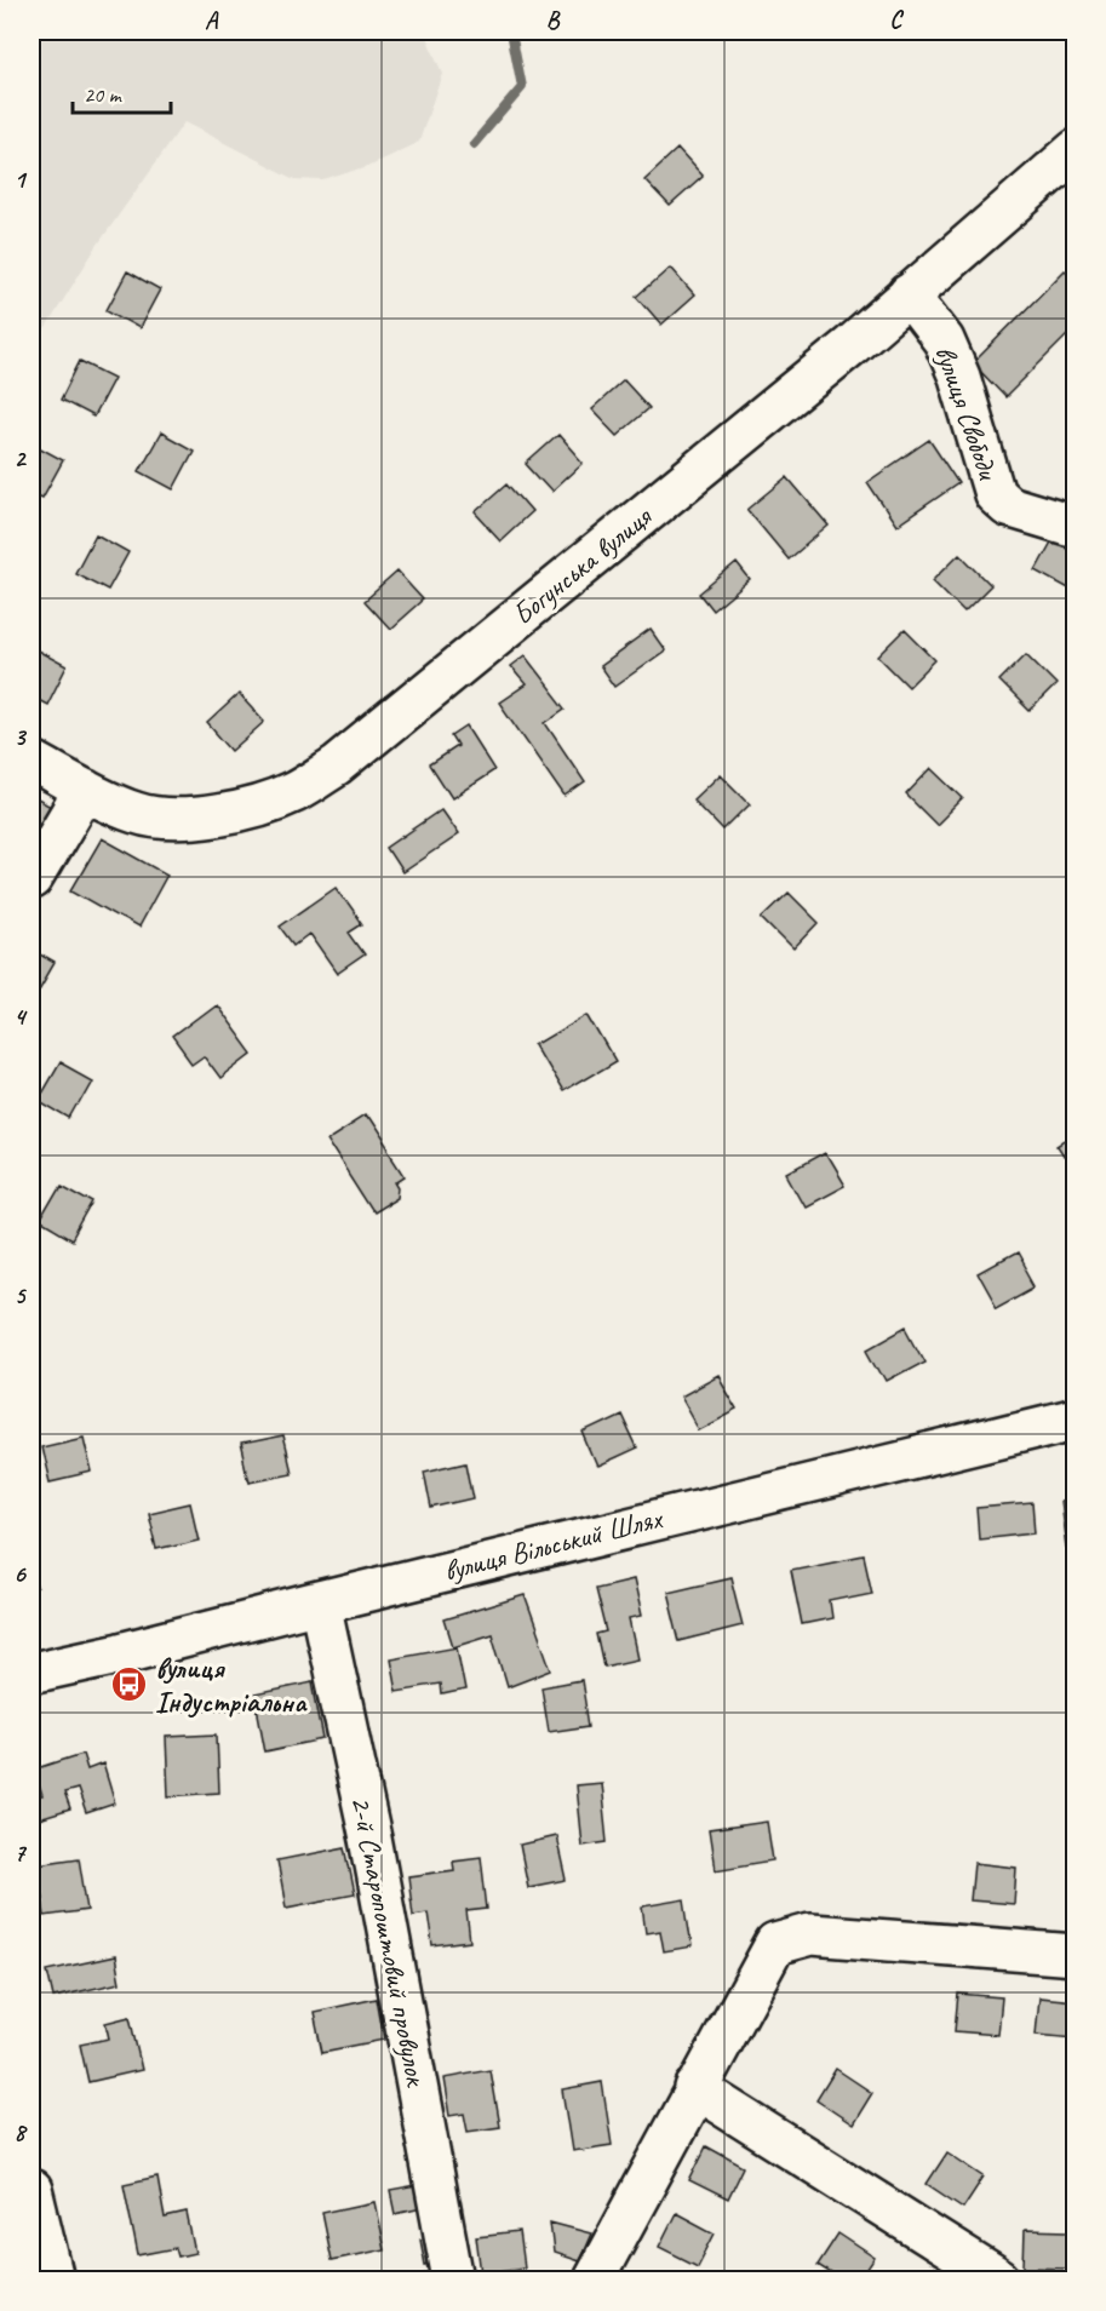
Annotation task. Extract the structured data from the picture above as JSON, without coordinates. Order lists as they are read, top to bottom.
{
  "streets": {
    "street": [
      "вулиця Свободи",
      "Богунська вулиця",
      "вулиця Вільський Шлях",
      "2-й Старопоштовий провулок"
    ]
  },
  "crossings": [
    ["вулиця Свободи", "Богунська вулиця"],
    ["вулиця Вільський Шлях", "2-й Старопоштовий провулок"]
  ],
  "places": {
    "bus stop": ["вулиця Індустріальна"]
  },
  "scale_bar": "20 m",
  "grid": {
    "columns": ["A", "B", "C"],
    "rows": [
      "1",
      "2",
      "3",
      "4",
      "5",
      "6",
      "7",
      "8"
    ]
  }
}
